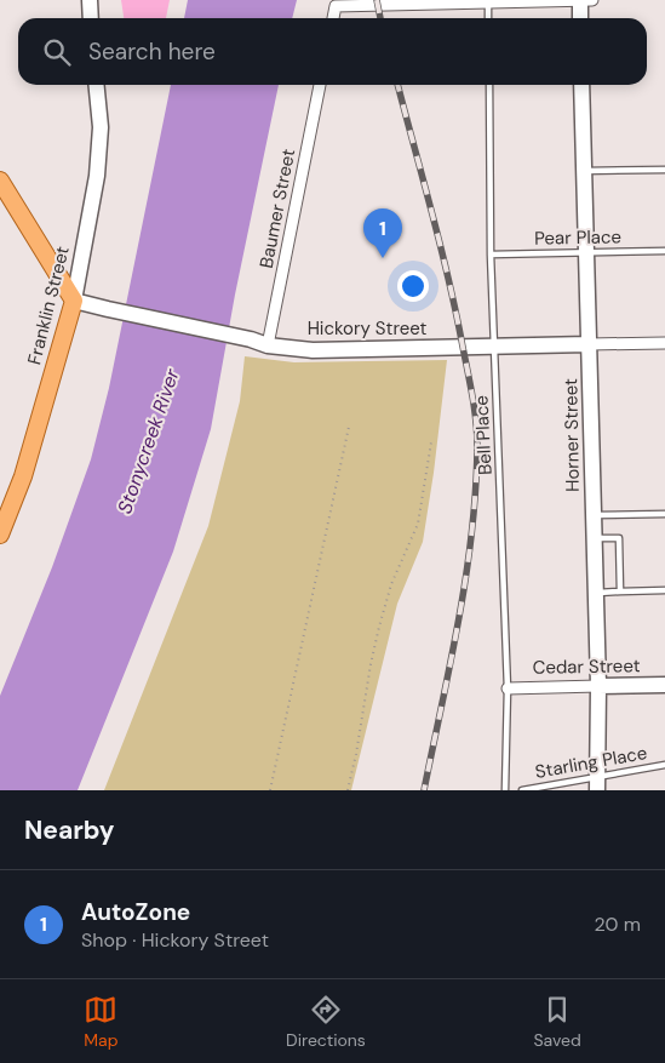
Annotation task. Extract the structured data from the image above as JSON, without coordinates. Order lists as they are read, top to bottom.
{
  "streets": {
    "main road": [
      "Franklin Street",
      "Hickory Street",
      "Horner Street",
      "Cedar Street"
    ],
    "street": ["Baumer Street"],
    "lane": ["Pear Place", "Bell Place", "Starling Place"]
  },
  "crossings": [
    ["Baumer Street", "Hickory Street"],
    ["Pear Place", "Bell Place"],
    ["Pear Place", "Horner Street"],
    ["Franklin Street", "Hickory Street"],
    ["Hickory Street", "Bell Place"],
    ["Hickory Street", "Horner Street"],
    ["Bell Place", "Cedar Street"],
    ["Horner Street", "Cedar Street"],
    ["Horner Street", "Starling Place"]
  ],
  "water": ["Stonycreek River"],
  "page": {
    "search": "Search here",
    "pins": "1",
    "heading": "Nearby",
    "list": [
      {
        "mark": "1",
        "name": "AutoZone",
        "note": "Shop · Hickory Street",
        "value": "20 m"
      }
    ],
    "nav": ["Map", "Directions", "Saved"]
  }
}
